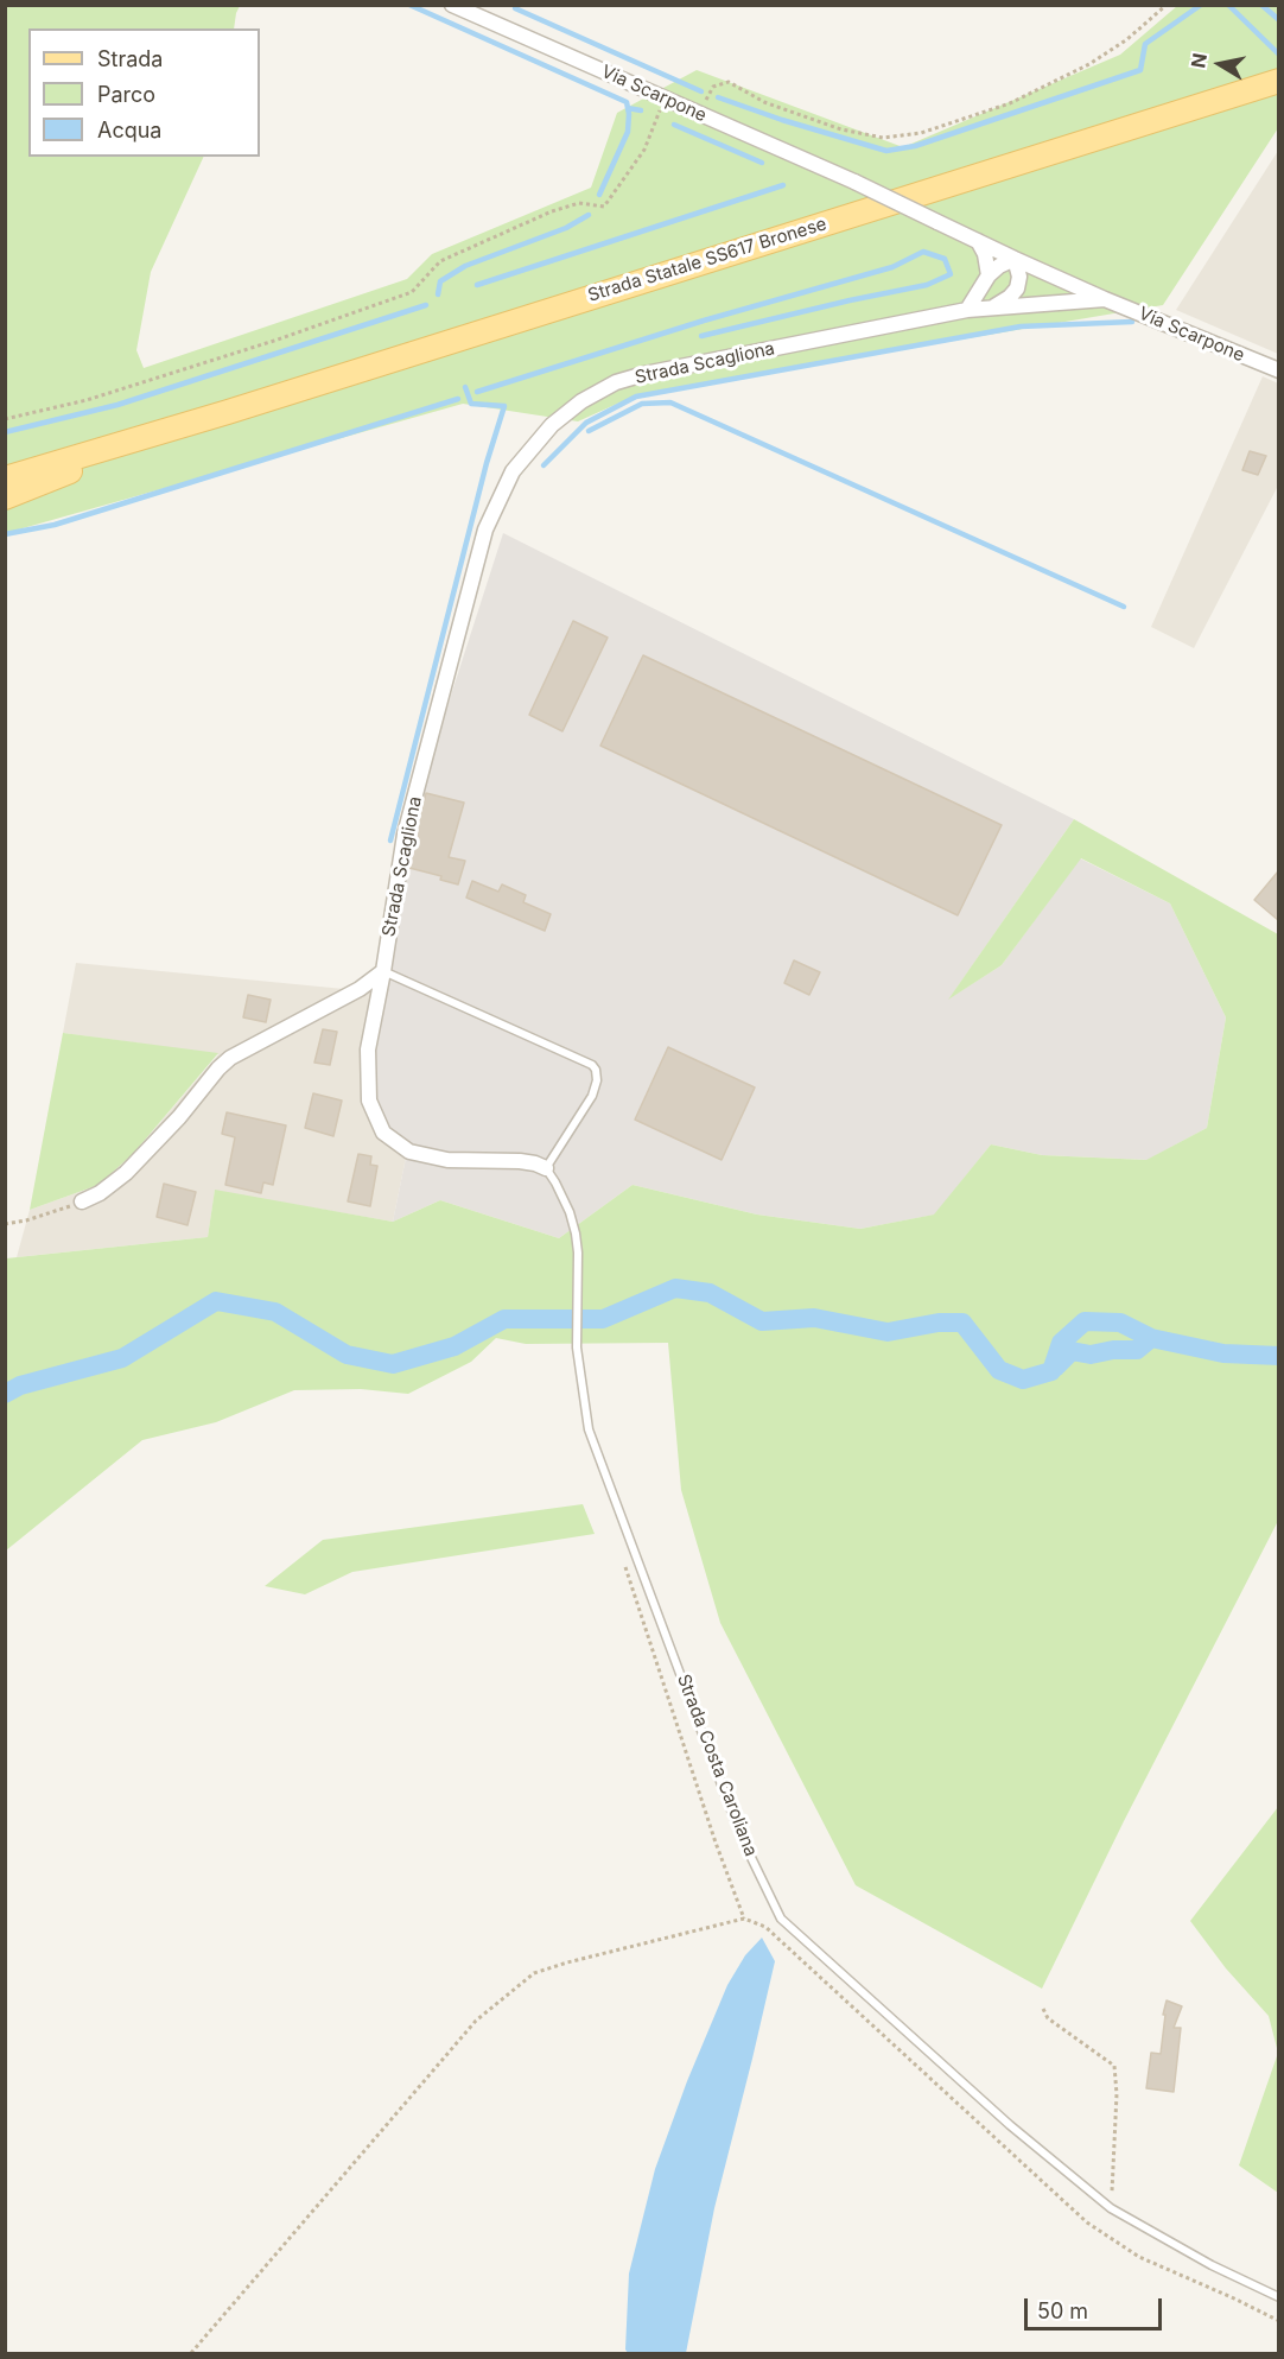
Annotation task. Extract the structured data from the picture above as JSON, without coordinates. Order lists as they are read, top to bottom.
{
  "streets": {
    "main road": ["Strada Statale SS617 Bronese"],
    "street": ["Via Scarpone", "Strada Scagliona"],
    "lane": ["Strada Costa Caroliana"]
  },
  "crossings": [
    ["Via Scarpone", "Strada Scagliona"],
    ["Strada Scagliona", "Strada Costa Caroliana"]
  ],
  "legend": ["Strada", "Parco", "Acqua"],
  "scale_bar": "50 m",
  "north": "left"
}
